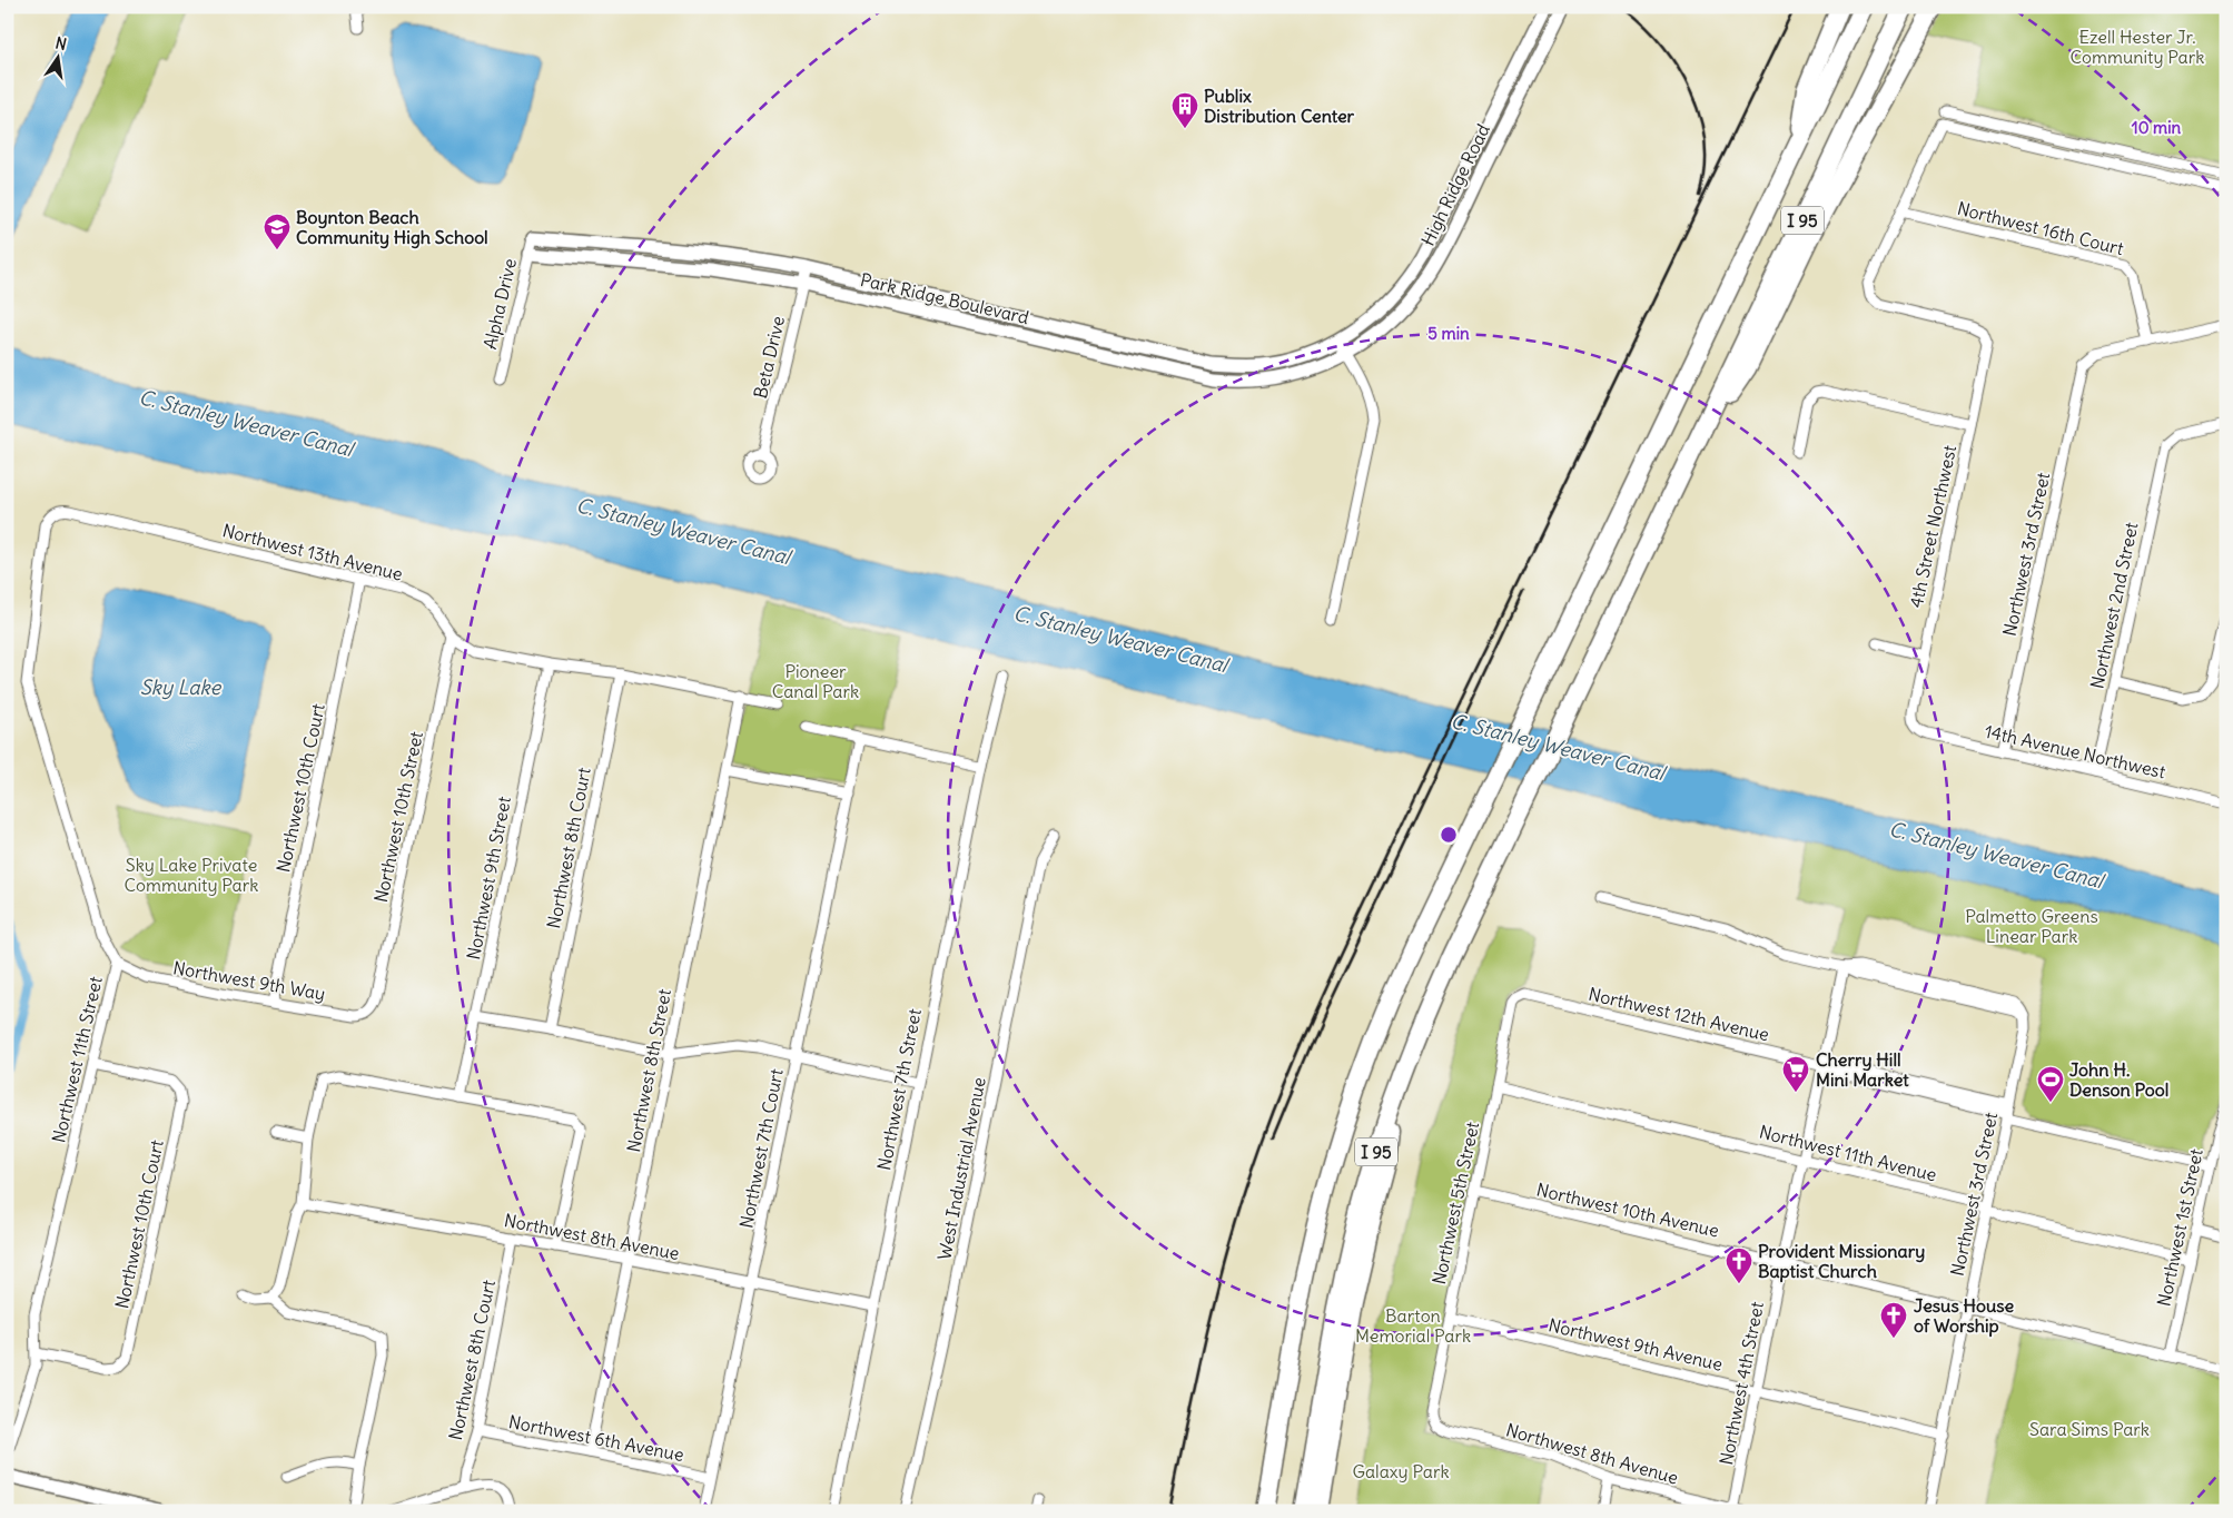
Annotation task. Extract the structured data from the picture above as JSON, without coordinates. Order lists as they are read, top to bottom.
{
  "streets": {
    "highway": ["I 95"],
    "street": [
      "High Ridge Road",
      "Northwest 16th Court",
      "Park Ridge Boulevard",
      "Alpha Drive",
      "Beta Drive",
      "4th Street Northwest",
      "Northwest 13th Avenue",
      "Northwest 3rd Street",
      "Northwest 2nd Street",
      "14th Avenue Northwest",
      "Northwest 10th Court",
      "Northwest 10th Street",
      "Northwest 8th Court",
      "Northwest 9th Street",
      "Northwest 9th Way",
      "Northwest 12th Avenue",
      "Northwest 11th Street",
      "Northwest 8th Street",
      "Northwest 7th Street",
      "Northwest 7th Court",
      "Northwest 11th Avenue",
      "West Industrial Avenue",
      "Northwest 5th Street",
      "Northwest 10th Avenue",
      "Northwest 1st Street",
      "Northwest 8th Avenue",
      "Northwest 9th Avenue",
      "Northwest 4th Street",
      "Northwest 6th Avenue"
    ]
  },
  "crossings": [
    ["High Ridge Road", "Park Ridge Boulevard"],
    ["Northwest 16th Court", "4th Street Northwest"],
    ["Northwest 16th Court", "Northwest 3rd Street"],
    ["Park Ridge Boulevard", "Alpha Drive"],
    ["Park Ridge Boulevard", "Beta Drive"],
    ["4th Street Northwest", "14th Avenue Northwest"],
    ["Northwest 13th Avenue", "Northwest 10th Court"],
    ["Northwest 13th Avenue", "Northwest 10th Street"],
    ["Northwest 13th Avenue", "Northwest 8th Court"],
    ["Northwest 13th Avenue", "Northwest 9th Street"],
    ["Northwest 13th Avenue", "Northwest 11th Street"],
    ["Northwest 13th Avenue", "Northwest 8th Street"],
    ["Northwest 3rd Street", "14th Avenue Northwest"],
    ["Northwest 3rd Street", "Northwest 12th Avenue"],
    ["Northwest 3rd Street", "Northwest 11th Avenue"],
    ["Northwest 3rd Street", "Northwest 10th Avenue"],
    ["Northwest 3rd Street", "Northwest 9th Avenue"],
    ["Northwest 3rd Street", "Northwest 4th Street"],
    ["Northwest 2nd Street", "14th Avenue Northwest"],
    ["Northwest 10th Court", "Northwest 9th Way"],
    ["Northwest 10th Court", "Northwest 11th Street"],
    ["Northwest 10th Street", "Northwest 9th Way"],
    ["Northwest 8th Court", "Northwest 8th Avenue"],
    ["Northwest 8th Court", "Northwest 6th Avenue"],
    ["Northwest 9th Way", "Northwest 11th Street"],
    ["Northwest 12th Avenue", "Northwest 5th Street"],
    ["Northwest 12th Avenue", "Northwest 1st Street"],
    ["Northwest 12th Avenue", "Northwest 4th Street"],
    ["Northwest 8th Street", "Northwest 8th Avenue"],
    ["Northwest 8th Street", "Northwest 6th Avenue"],
    ["Northwest 7th Street", "Northwest 8th Avenue"],
    ["Northwest 7th Court", "Northwest 8th Avenue"],
    ["Northwest 7th Court", "Northwest 6th Avenue"],
    ["Northwest 11th Avenue", "Northwest 5th Street"],
    ["Northwest 11th Avenue", "Northwest 1st Street"],
    ["Northwest 11th Avenue", "Northwest 4th Street"],
    ["Northwest 5th Street", "Northwest 10th Avenue"],
    ["Northwest 5th Street", "Northwest 8th Avenue"],
    ["Northwest 5th Street", "Northwest 9th Avenue"],
    ["Northwest 10th Avenue", "Northwest 1st Street"],
    ["Northwest 10th Avenue", "Northwest 4th Street"],
    ["Northwest 8th Avenue", "Northwest 4th Street"],
    ["Northwest 9th Avenue", "Northwest 4th Street"]
  ],
  "water": ["C. Stanley Weaver Canal", "Sky Lake"],
  "parks": [
    "Ezell Hester Jr. Community Park",
    "Pioneer Canal Park",
    "Sky Lake Private Community Park",
    "Palmetto Greens Linear Park",
    "Barton Memorial Park",
    "Sara Sims Park",
    "Galaxy Park"
  ],
  "places": {
    "building": ["Publix Distribution Center"],
    "school or university": ["Boynton Beach Community High School"],
    "supermarket": ["Cherry Hill Mini Market"],
    "sports": ["John H. Denson Pool"],
    "church": ["Provident Missionary Baptist Church", "Jesus House of Worship"]
  },
  "north": "top",
  "rings": ["10 min", "5 min"]
}
